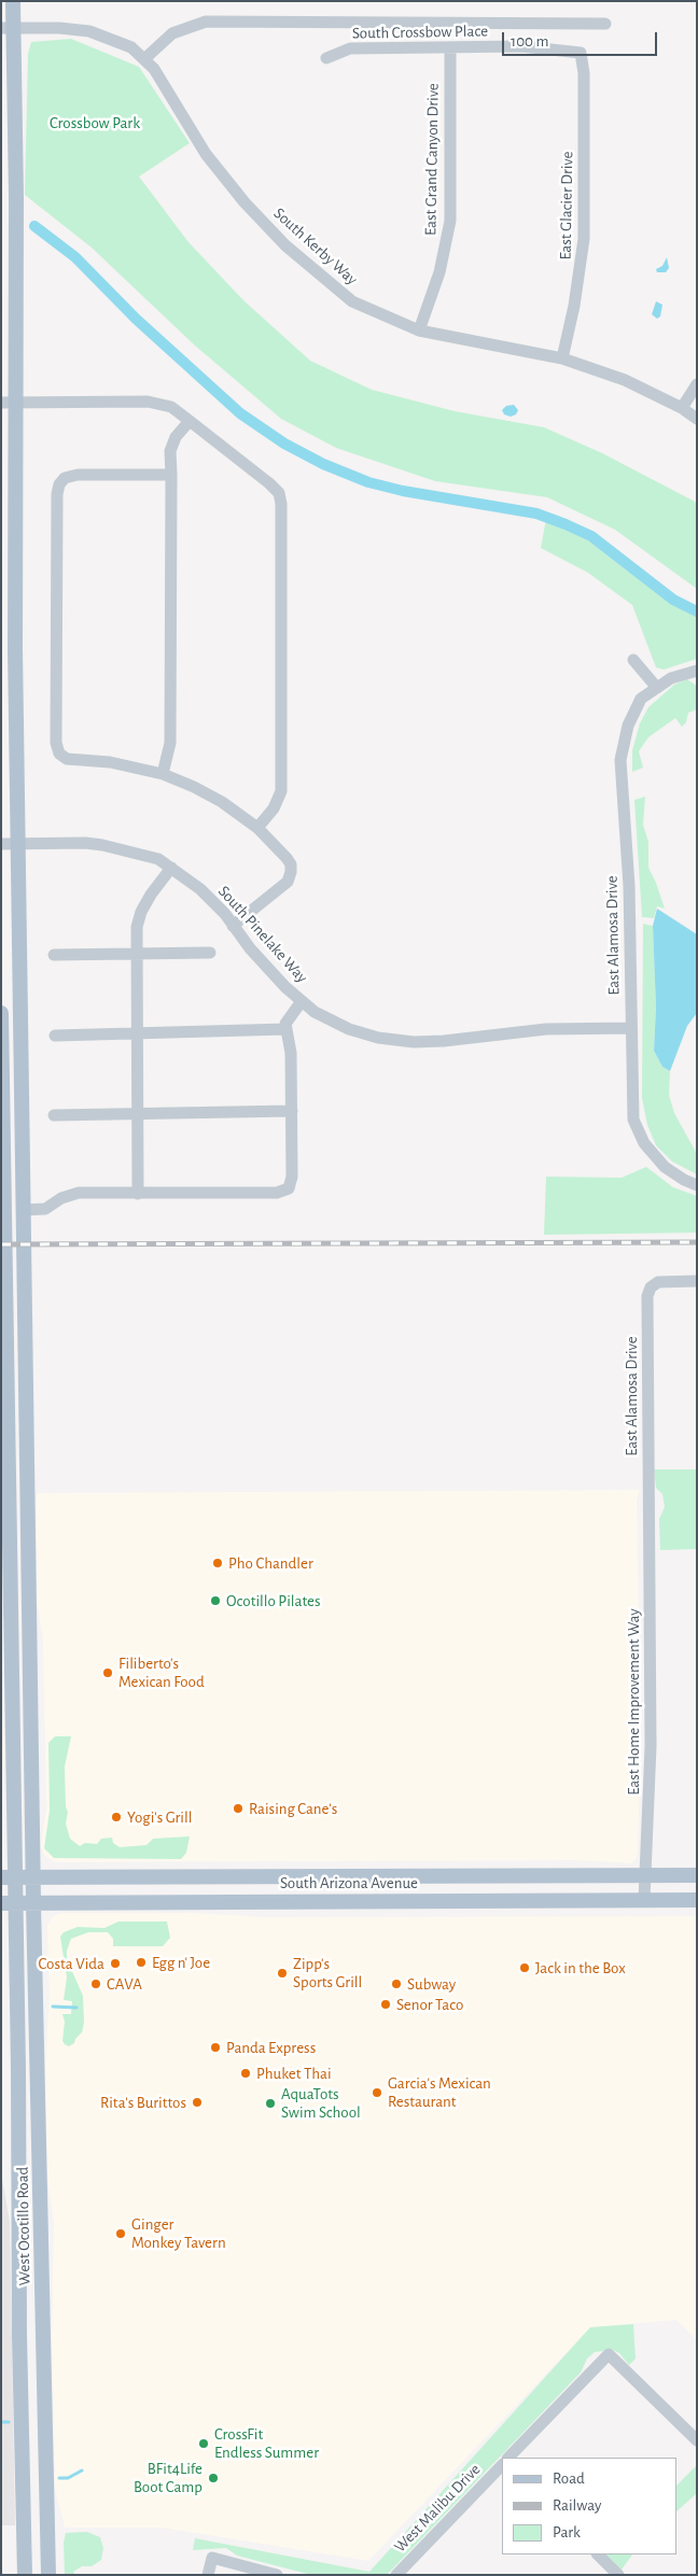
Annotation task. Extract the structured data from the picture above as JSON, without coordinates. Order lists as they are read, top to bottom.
{
  "streets": {
    "main road": ["South Arizona Avenue", "West Ocotillo Road"],
    "street": [
      "South Crossbow Place",
      "East Grand Canyon Drive",
      "East Glacier Drive",
      "South Kerby Way",
      "South Pinelake Way",
      "East Alamosa Drive",
      "East Home Improvement Way",
      "West Malibu Drive"
    ]
  },
  "crossings": [
    ["South Crossbow Place", "East Grand Canyon Drive"],
    ["South Crossbow Place", "East Glacier Drive"],
    ["East Grand Canyon Drive", "South Kerby Way"],
    ["East Glacier Drive", "South Kerby Way"],
    ["South Kerby Way", "West Ocotillo Road"],
    ["South Pinelake Way", "East Alamosa Drive"],
    ["South Pinelake Way", "West Ocotillo Road"],
    ["East Alamosa Drive", "East Home Improvement Way"],
    ["East Home Improvement Way", "South Arizona Avenue"],
    ["South Arizona Avenue", "West Ocotillo Road"]
  ],
  "parks": ["Crossbow Park"],
  "places": [
    "Pho Chandler",
    "Ocotillo Pilates",
    "Filiberto's Mexican Food",
    "Raising Cane's",
    "Yogi's Grill",
    "Egg n' Joe",
    "Costa Vida",
    "Jack in the Box",
    "Zipp's Sports Grill",
    "CAVA",
    "Subway",
    "Senor Taco",
    "Panda Express",
    "Phuket Thai",
    "Garcia's Mexican Restaurant",
    "Rita's Burittos",
    "AquaTots Swim School",
    "Ginger Monkey Tavern",
    "CrossFit Endless Summer",
    "BFit4Life Boot Camp"
  ],
  "legend": ["Road", "Railway", "Park"],
  "scale_bar": "100 m"
}
